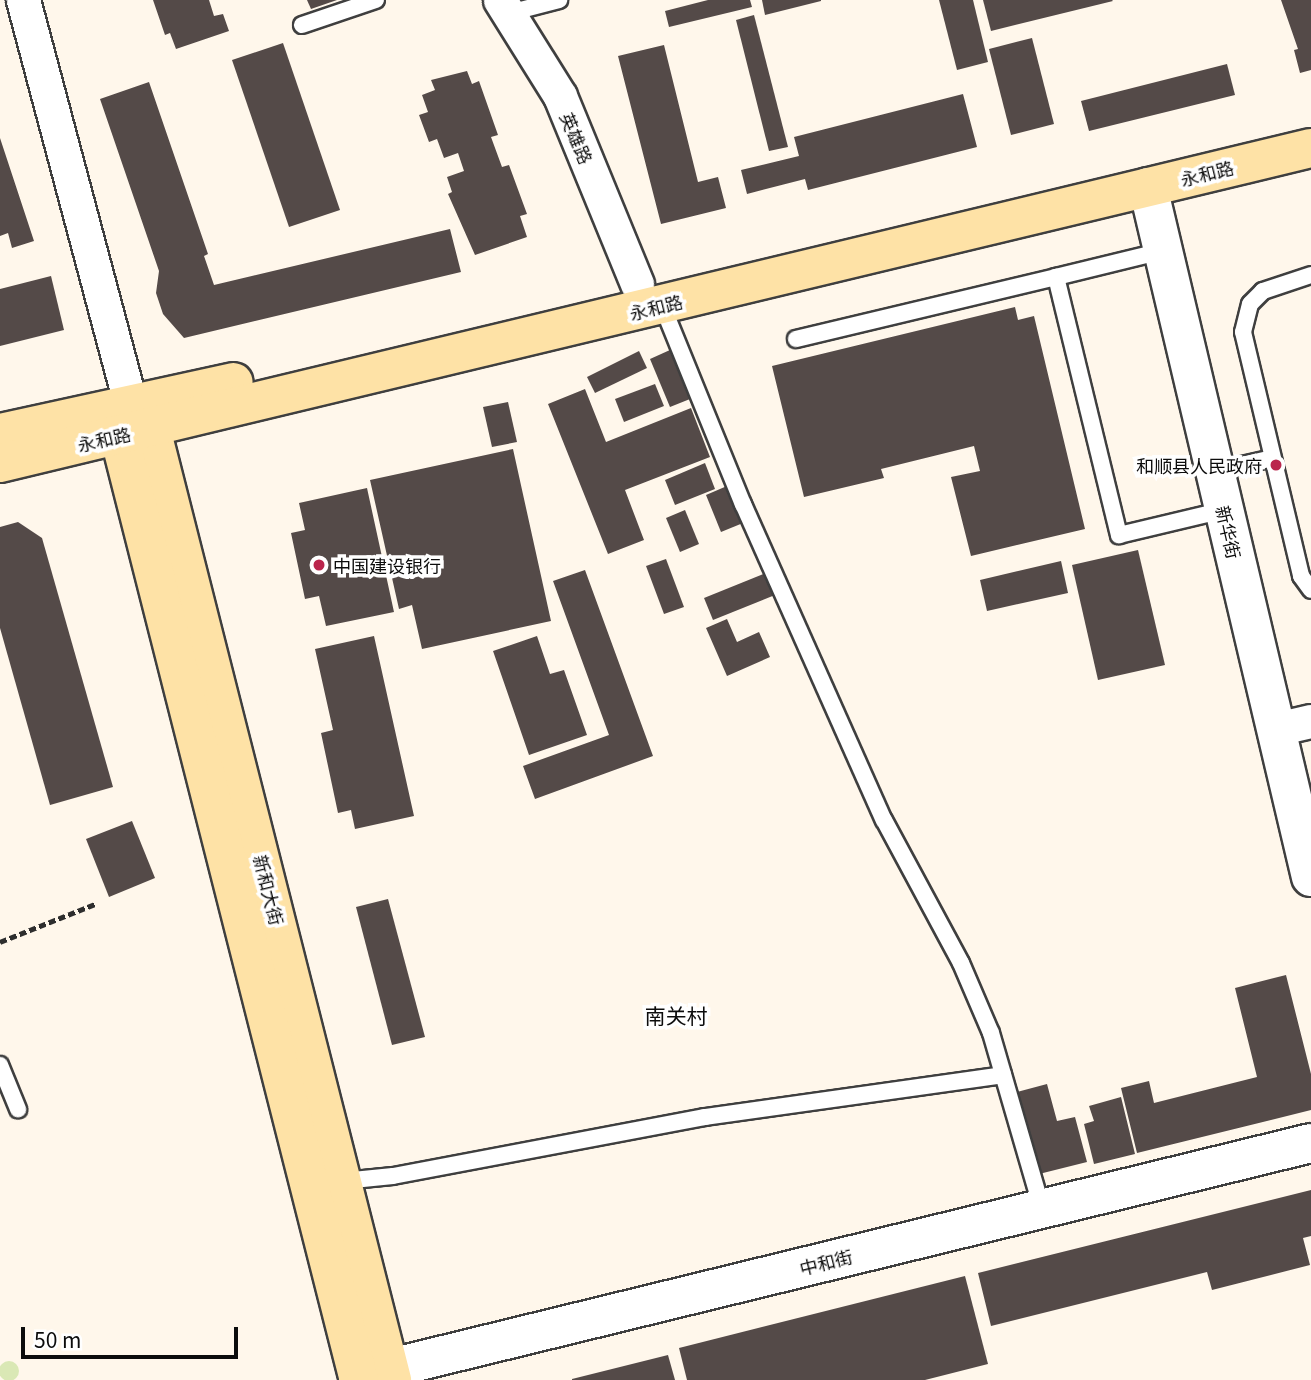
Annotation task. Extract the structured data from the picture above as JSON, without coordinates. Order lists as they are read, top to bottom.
{
  "streets": {
    "main road": ["永和路", "新和大街"],
    "street": ["英雄路", "新华街", "中和街"]
  },
  "crossings": [
    ["英雄路", "永和路"],
    ["永和路", "新华街"],
    ["永和路", "新和大街"],
    ["新和大街", "中和街"]
  ],
  "districts": ["南关村"],
  "places": ["和顺县人民政府", "中国建设银行"],
  "scale_bar": "50 m"
}
